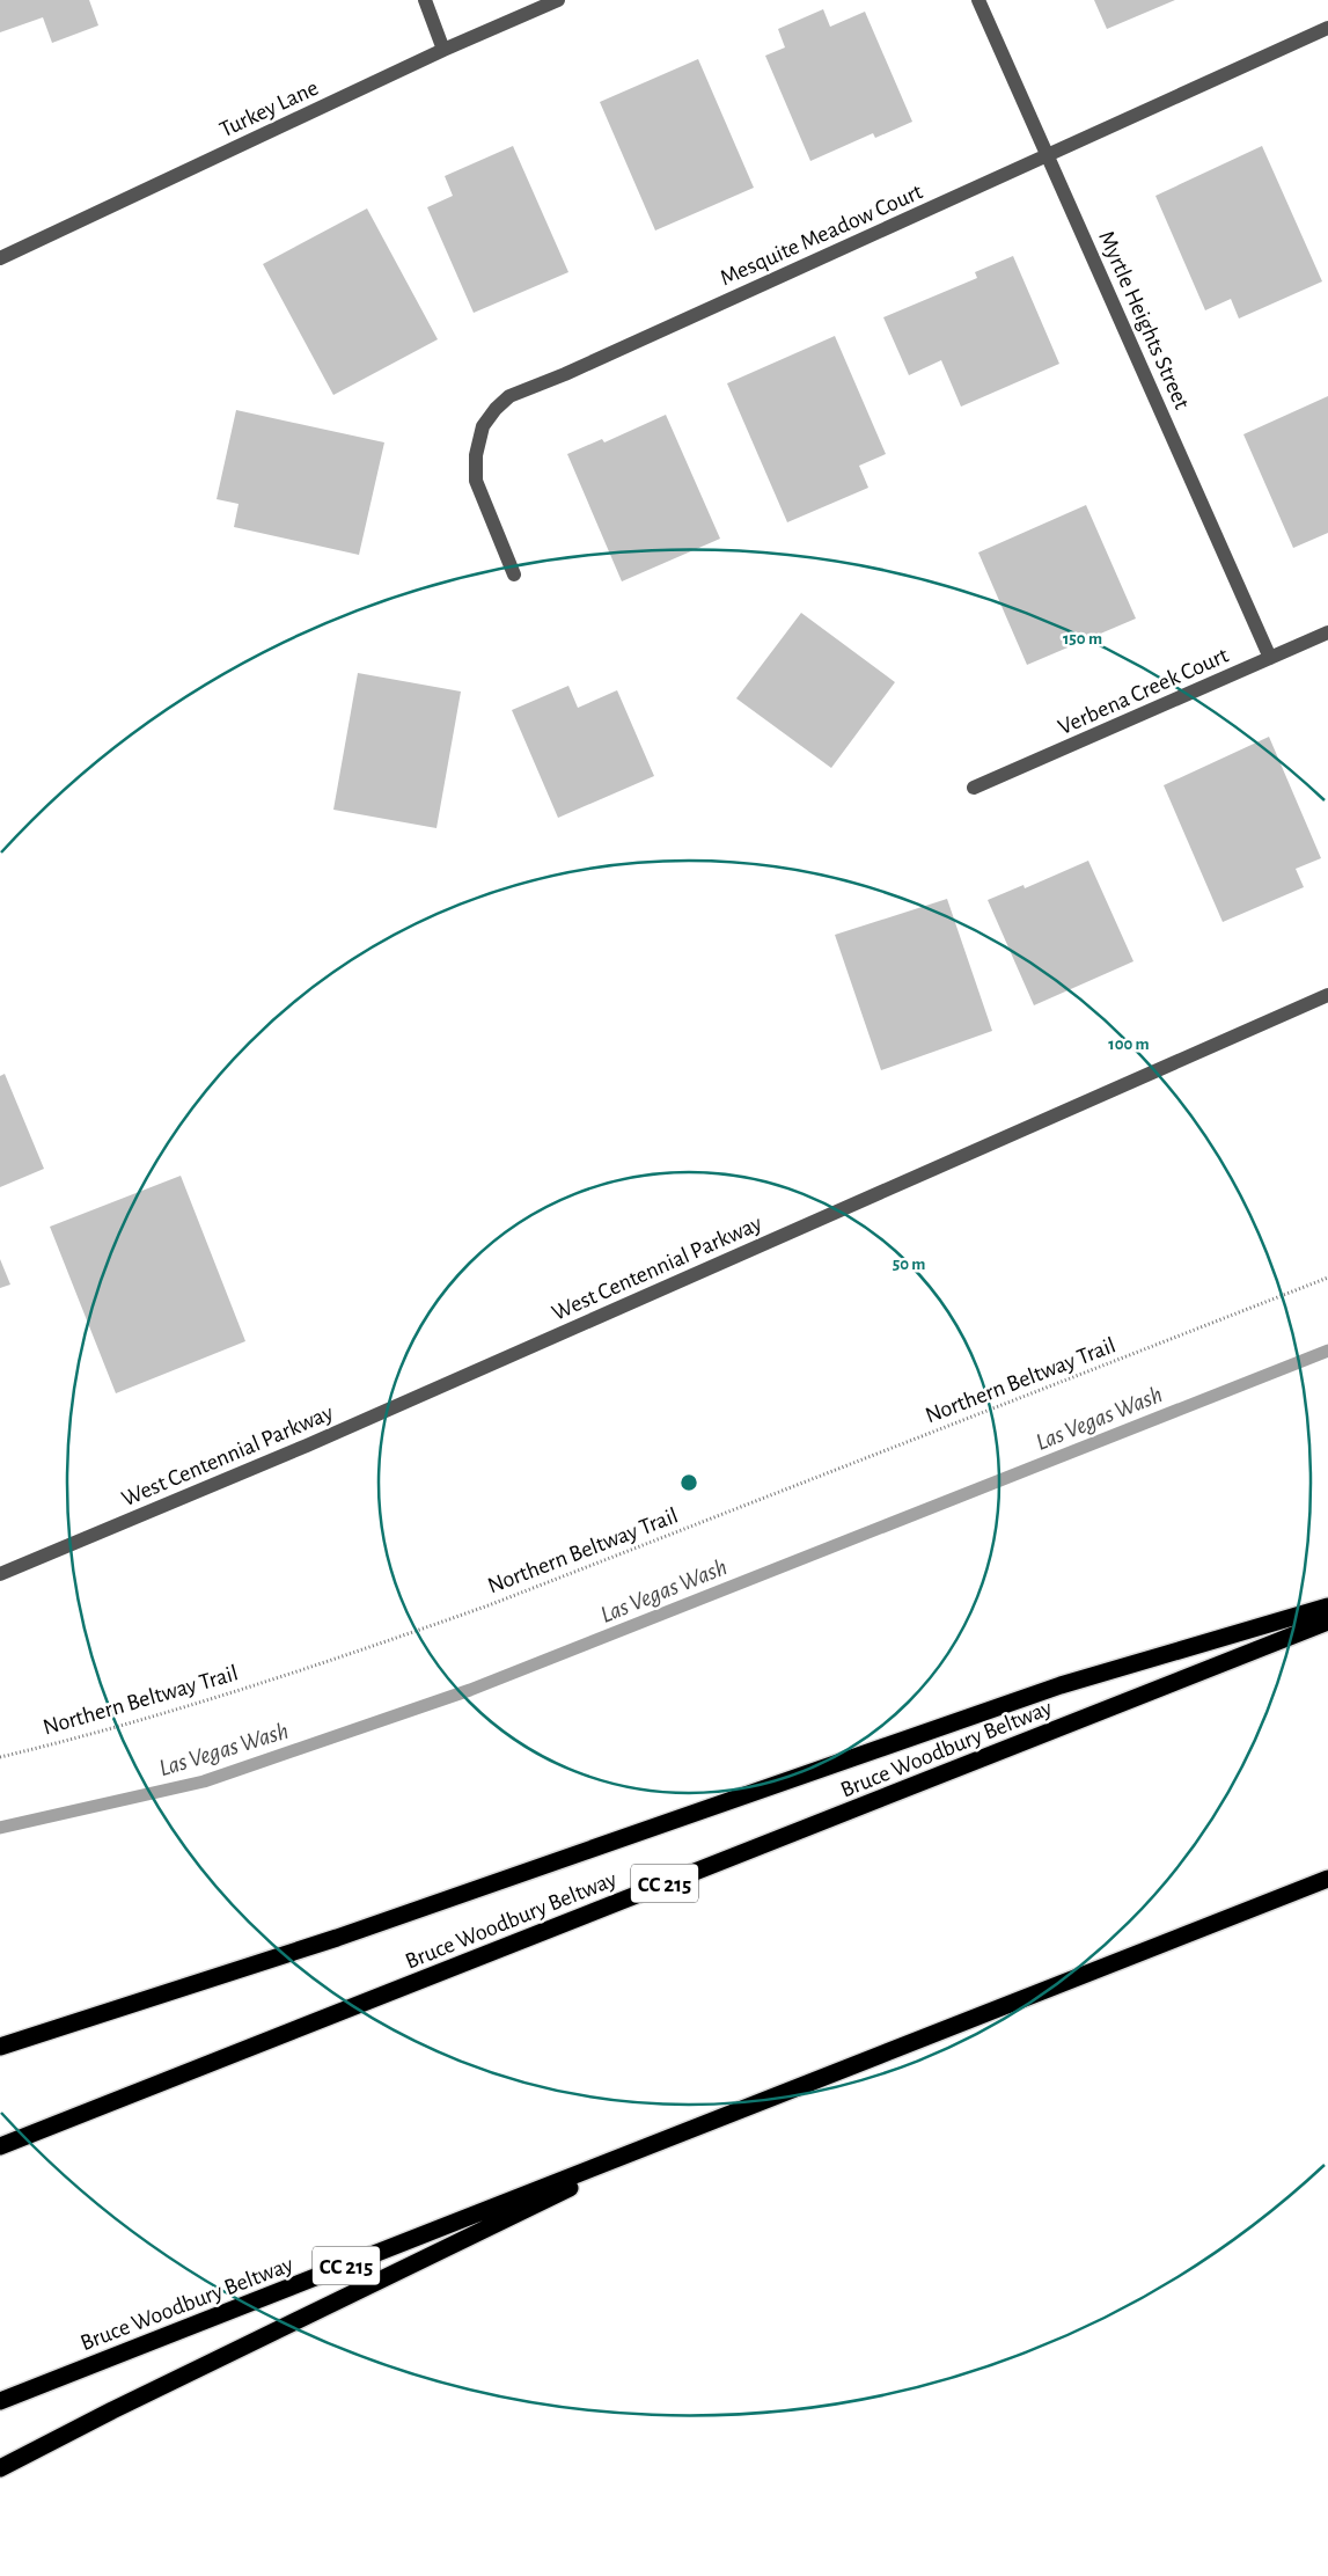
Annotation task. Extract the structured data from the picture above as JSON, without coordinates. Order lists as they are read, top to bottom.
{
  "streets": {
    "highway": ["Bruce Woodbury Beltway", "CC 215"],
    "street": [
      "Turkey Lane",
      "Mesquite Meadow Court",
      "Myrtle Heights Street",
      "Verbena Creek Court",
      "West Centennial Parkway"
    ],
    "path": ["Northern Beltway Trail"]
  },
  "crossings": [
    ["Mesquite Meadow Court", "Myrtle Heights Street"],
    ["Myrtle Heights Street", "Verbena Creek Court"]
  ],
  "water": ["Las Vegas Wash"],
  "rings": ["150 m", "100 m", "50 m"]
}
